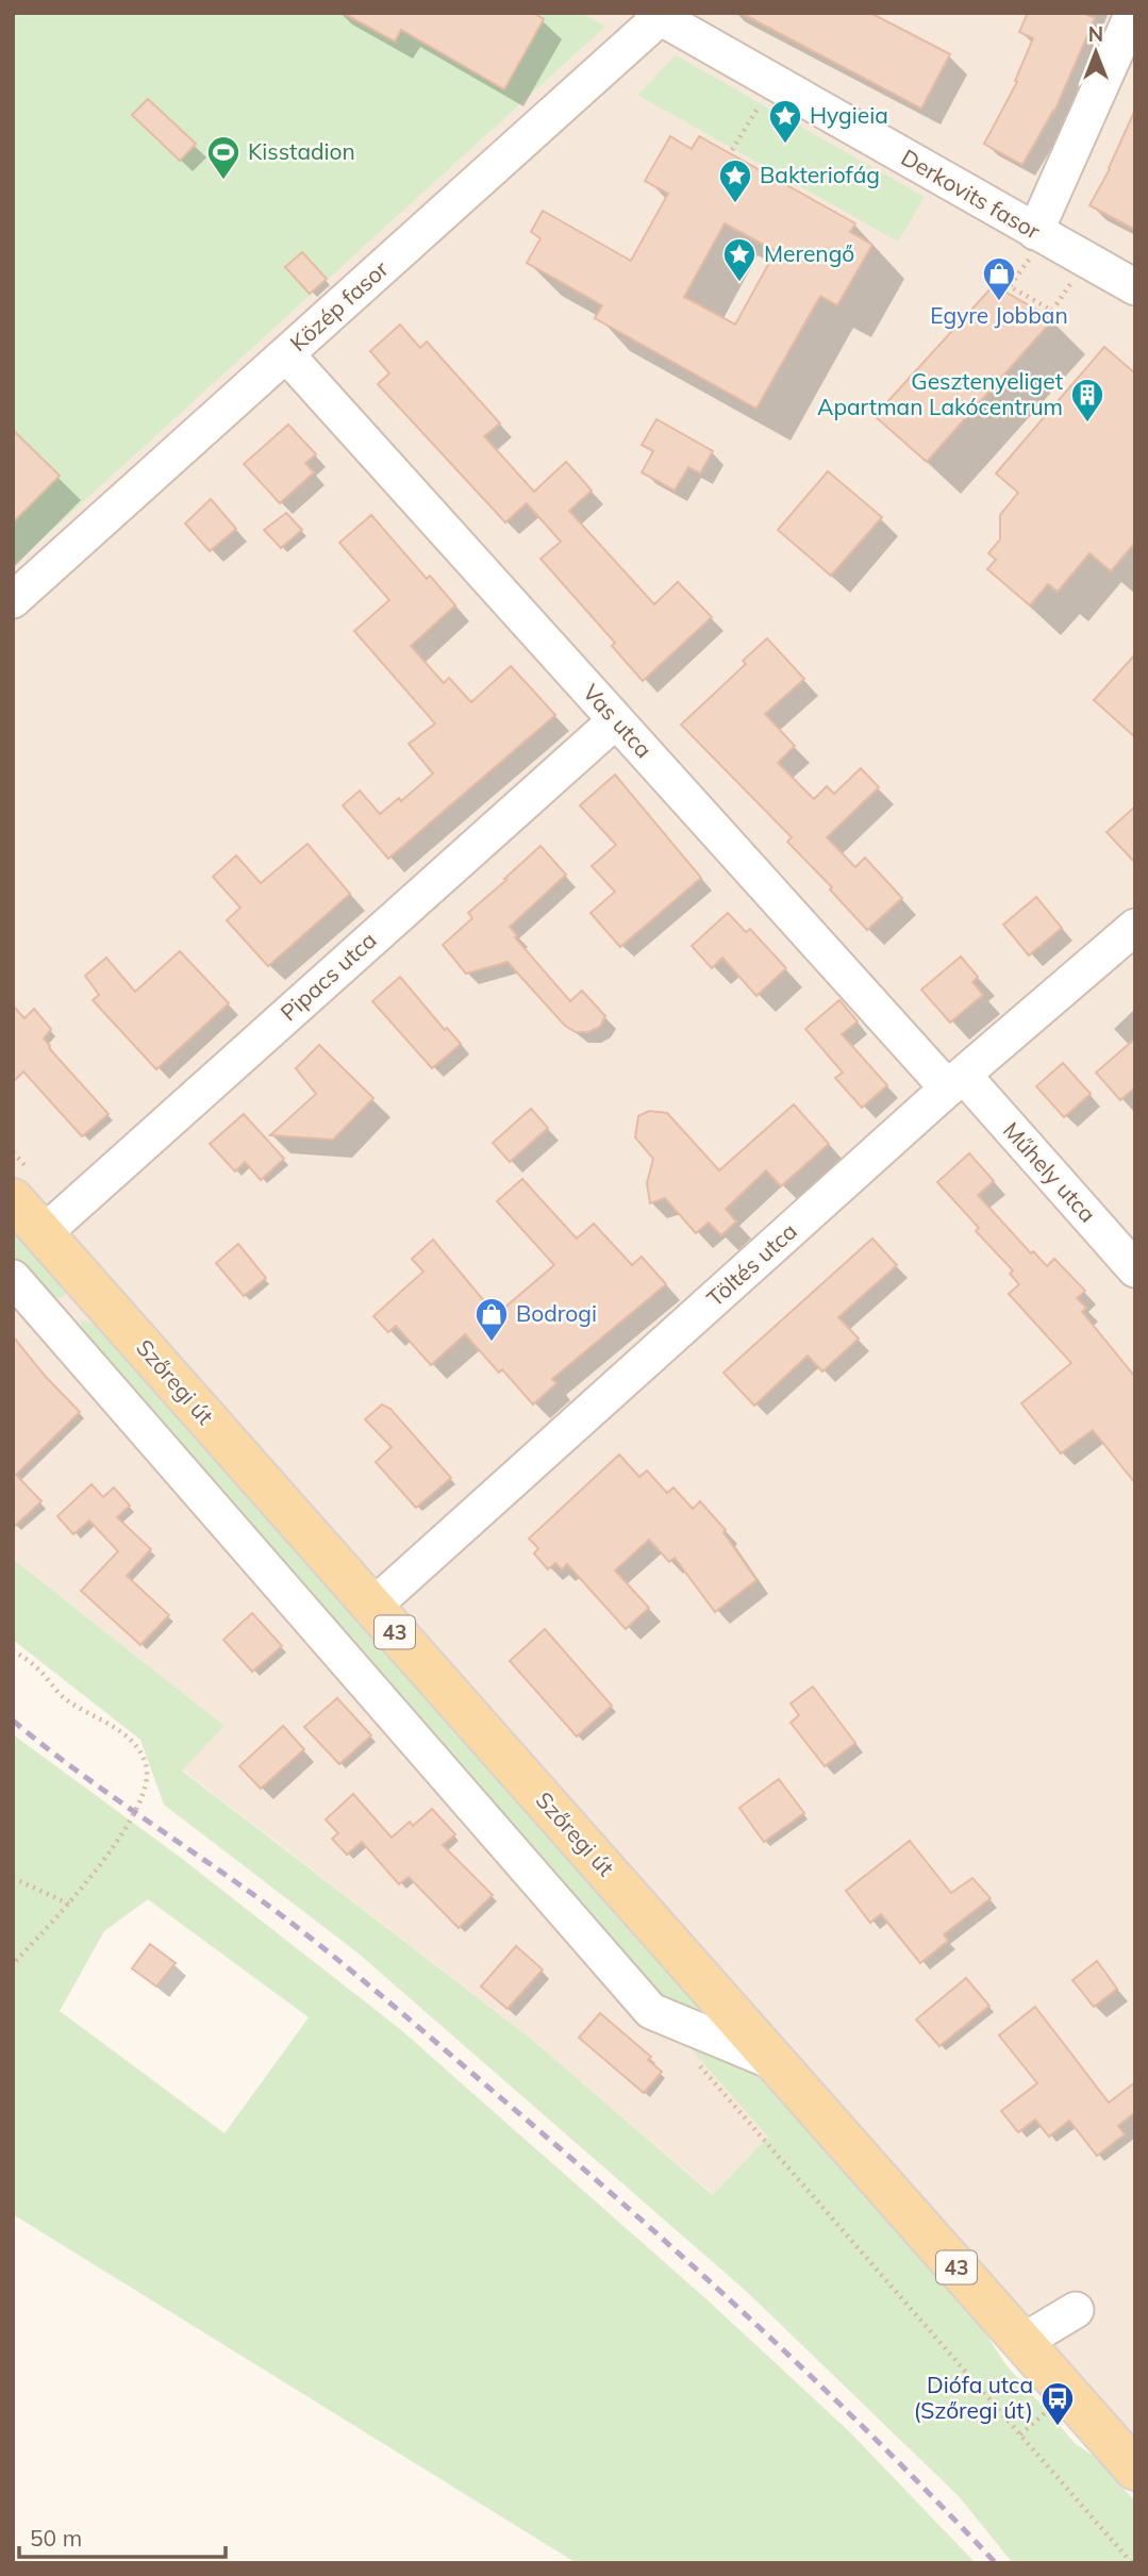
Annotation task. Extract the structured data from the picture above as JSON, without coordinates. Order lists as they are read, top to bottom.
{
  "streets": {
    "main road": ["Szőregi út", "43"],
    "street": [
      "Derkovits fasor",
      "Közép fasor",
      "Vas utca",
      "Pipacs utca",
      "Műhely utca",
      "Töltés utca"
    ]
  },
  "crossings": [
    ["Derkovits fasor", "Közép fasor"],
    ["Közép fasor", "Vas utca"],
    ["Vas utca", "Pipacs utca"],
    ["Vas utca", "Műhely utca"],
    ["Vas utca", "Töltés utca"],
    ["Pipacs utca", "Szőregi út"],
    ["Műhely utca", "Töltés utca"],
    ["Töltés utca", "Szőregi út"]
  ],
  "places": {
    "place": ["Hygieia", "Bakteriofág", "Merengő"],
    "sports": ["Kisstadion"],
    "shop": ["Egyre Jobban", "Bodrogi"],
    "building": ["Gesztenyeliget Apartman Lakócentrum"],
    "bus stop": ["Diófa utca (Szőregi út)"]
  },
  "scale_bar": "50 m",
  "north": "top"
}
